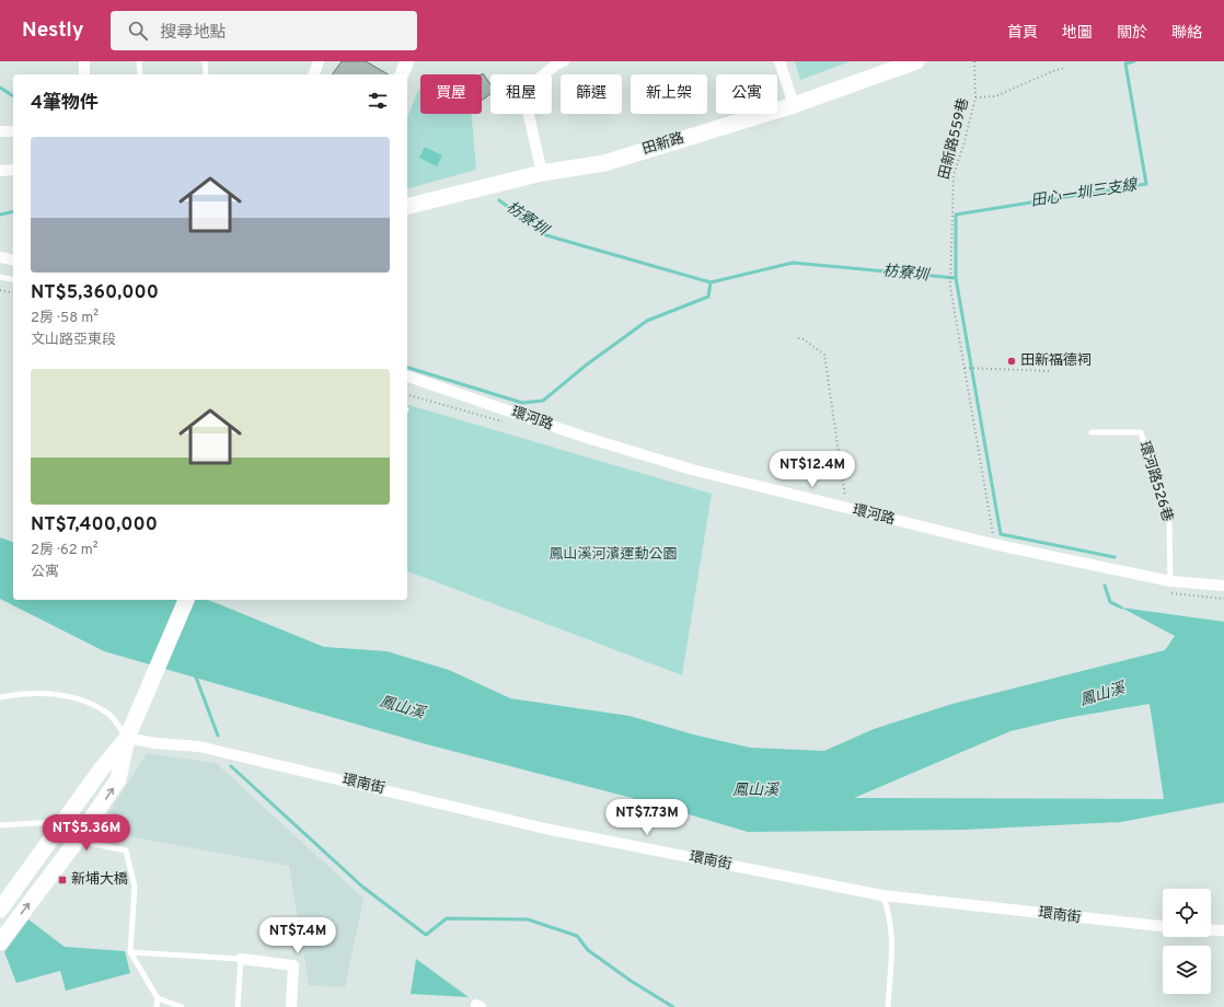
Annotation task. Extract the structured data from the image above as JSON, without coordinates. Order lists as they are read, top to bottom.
{
  "streets": {
    "main road": ["田新路"],
    "street": ["環河路", "環南街"],
    "lane": ["環河路526巷"],
    "path": ["田新路559巷"]
  },
  "crossings": [
    ["田新路559巷", "環河路"],
    ["環河路", "環河路526巷"]
  ],
  "water": ["田心一圳三支線", "枋寮圳", "鳳山溪"],
  "parks": ["鳳山溪河濱運動公園"],
  "places": {
    "other": ["田新福德祠"],
    "transit": ["新埔大橋"]
  },
  "page": {
    "header": "Nestly",
    "search": "搜尋地點",
    "nav": [
      "首頁",
      "地圖",
      "關於",
      "聯絡"
    ],
    "chip": [
      "買屋",
      "租屋",
      "篩選",
      "新上架",
      "公寓"
    ],
    "heading": "4筆物件",
    "list": [
      {
        "name": "NT$5,360,000",
        "note": "2房 · 58 m² · 文山路亞東段"
      },
      {
        "name": "NT$7,400,000",
        "note": "2房 · 62 m² · 公寓"
      }
    ],
    "price": [
      "NT$12.4M",
      "NT$7.73M",
      "NT$5.36M",
      "NT$7.4M"
    ]
  }
}
